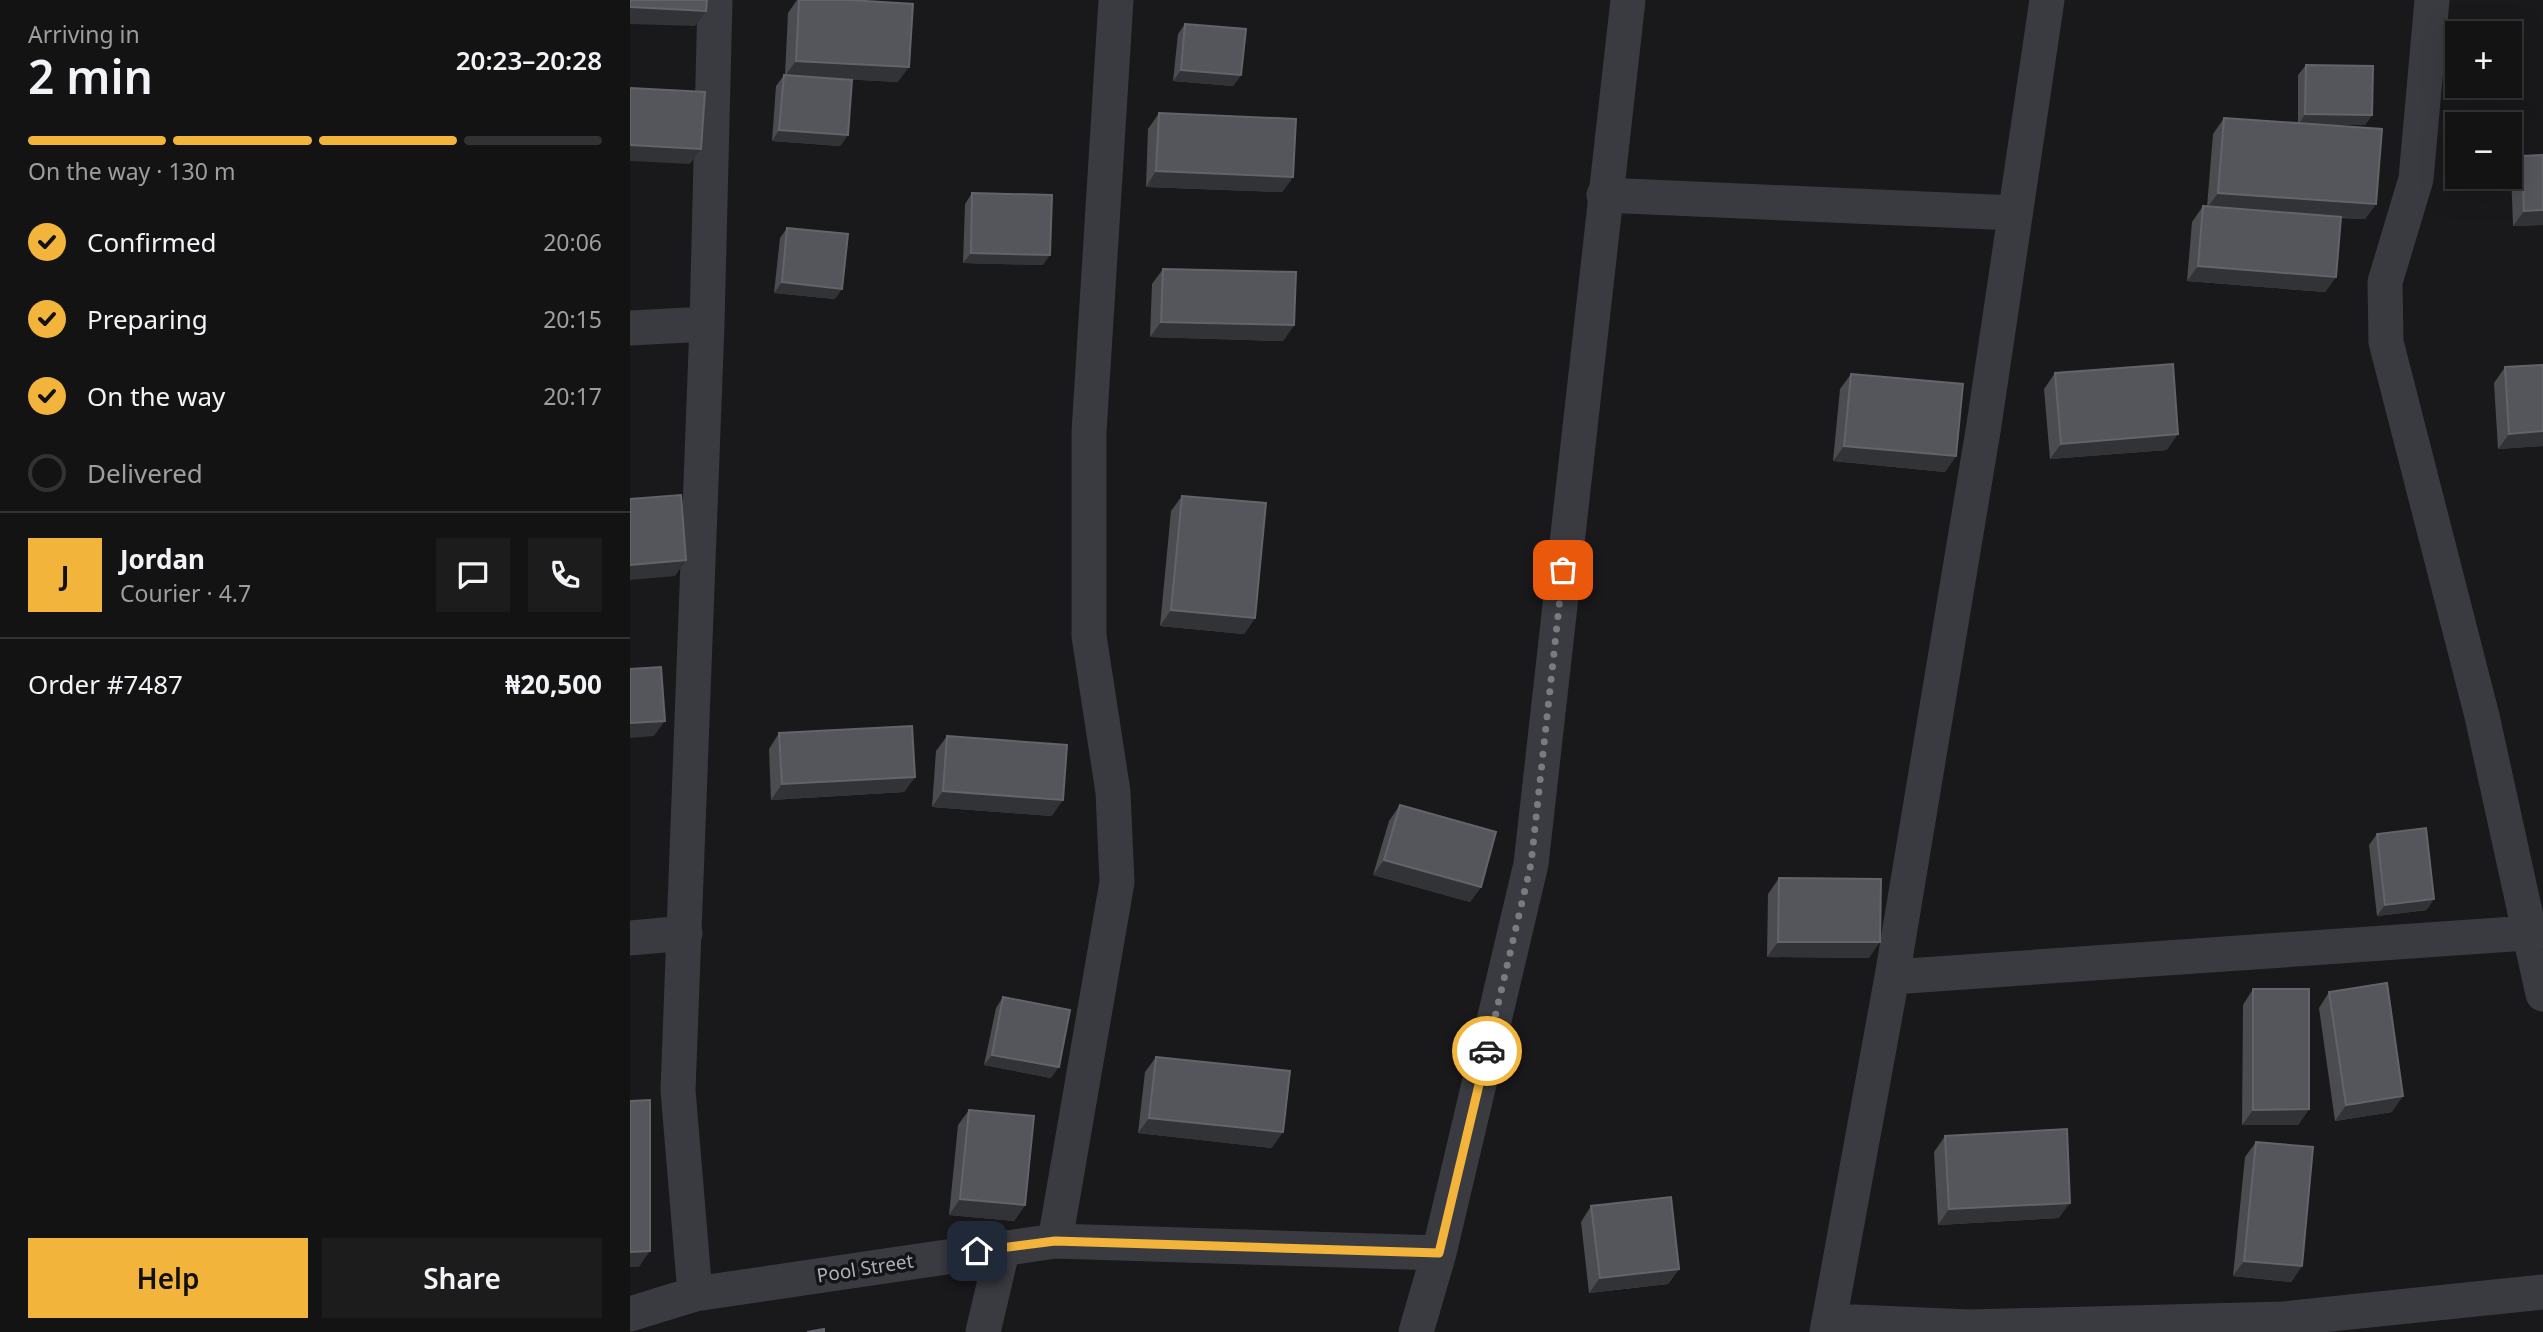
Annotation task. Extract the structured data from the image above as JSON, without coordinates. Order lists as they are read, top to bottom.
{
  "streets": {
    "street": ["Pool Street"]
  },
  "page": {
    "heading": ["2 min", "Arriving in", "20:23–20:28"],
    "panel": [
      "Jordan",
      "Courier · 4.7",
      "Order #7487",
      "₦20,500"
    ],
    "map_buttons": ["+", "−"],
    "bar": "On the way · 130 m",
    "list": [
      ["Confirmed", "20:06"],
      ["Preparing", "20:15"],
      ["On the way", "20:17"],
      "Delivered"
    ],
    "round": "J",
    "buttons": ["Help", "Share"]
  }
}
